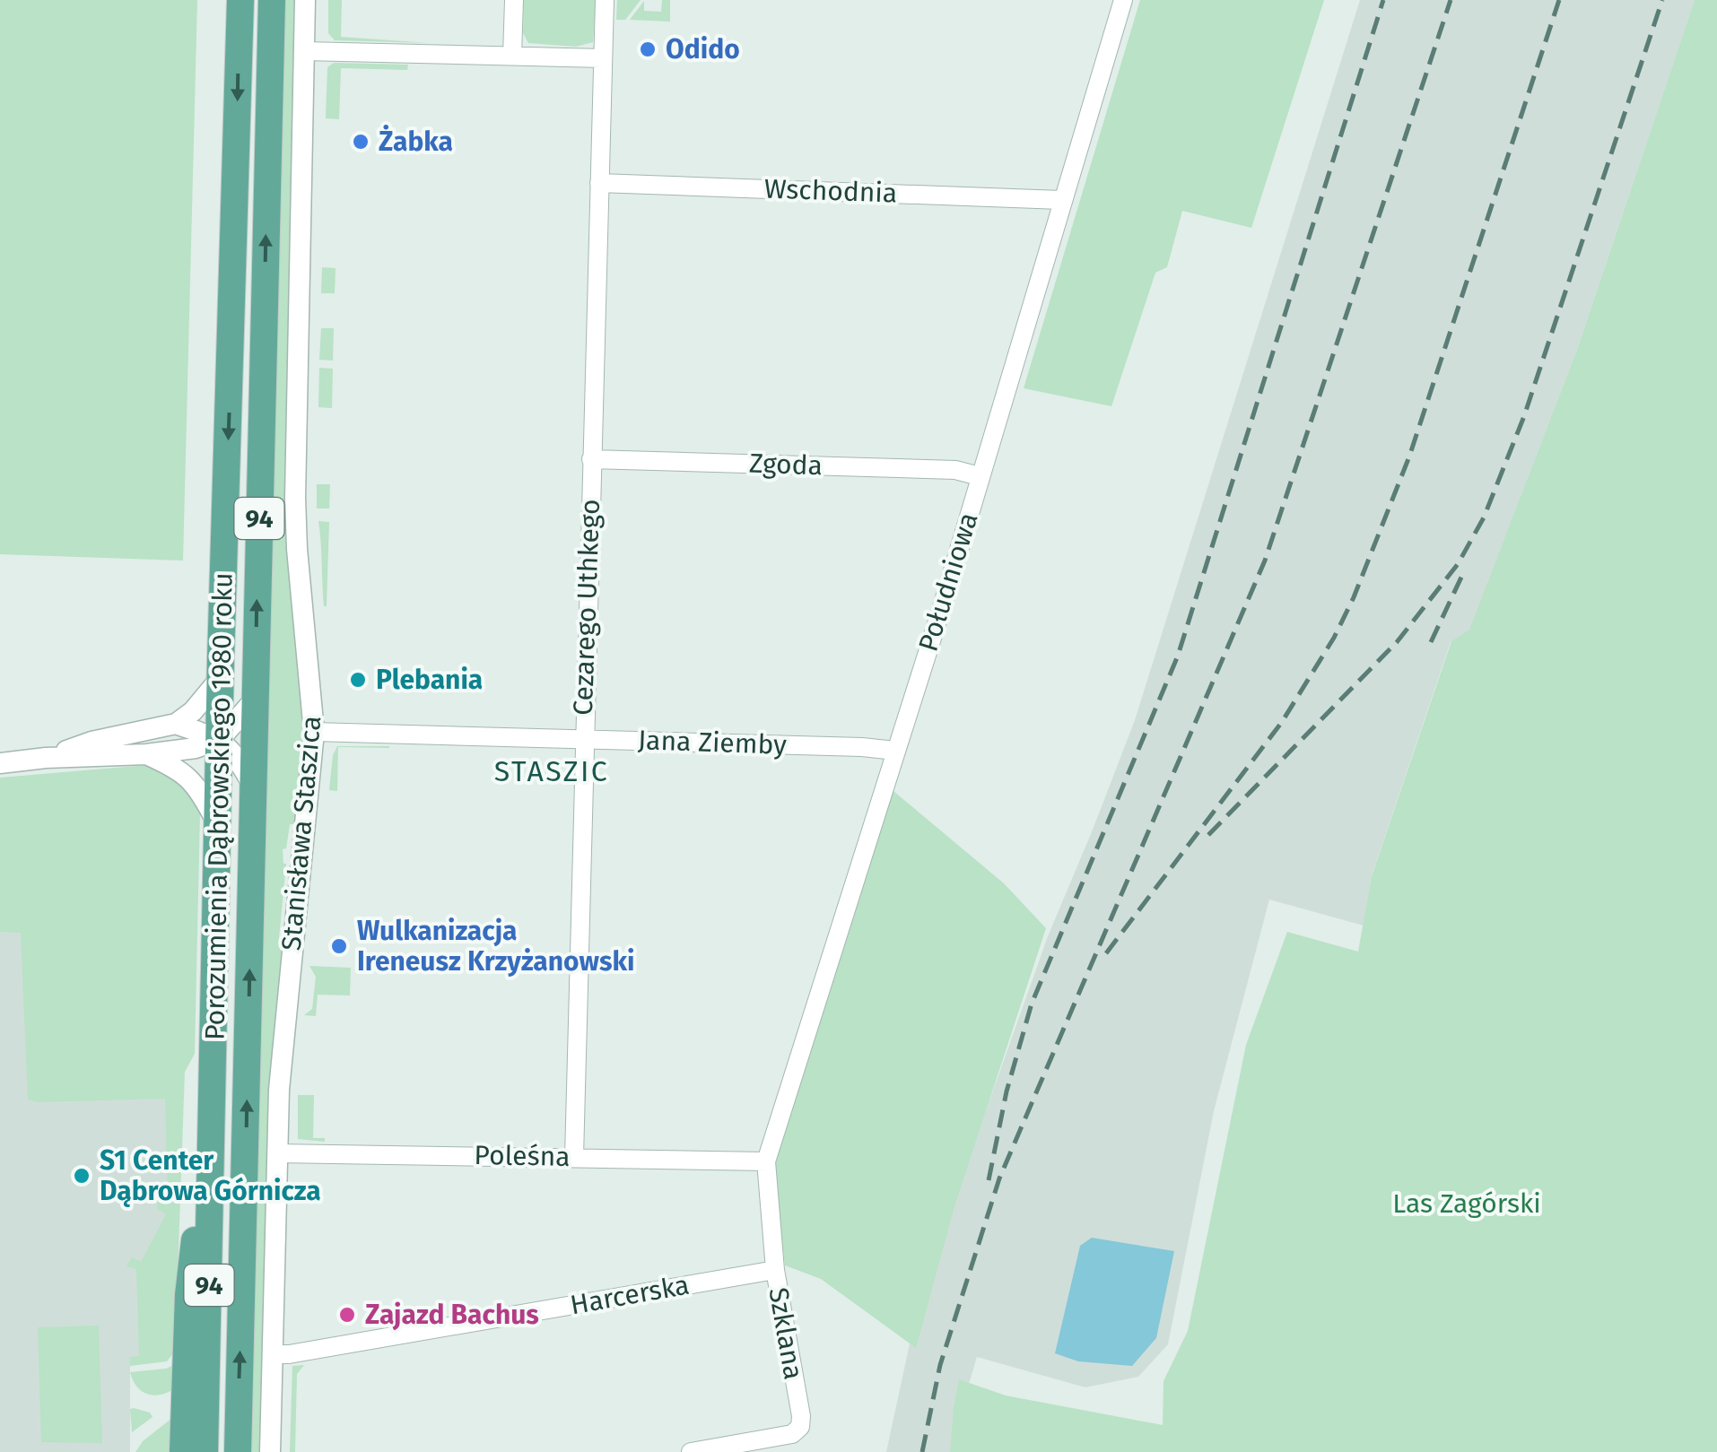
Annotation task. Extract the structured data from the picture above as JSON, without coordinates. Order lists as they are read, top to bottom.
{
  "streets": {
    "main road": ["94", "Porozumienia Dąbrowskiego 1980 roku"],
    "street": [
      "Wschodnia",
      "Zgoda",
      "Południowa",
      "Cezarego Uthkego",
      "Jana Ziemby",
      "Stanisława Staszica",
      "Poleśna",
      "Harcerska",
      "Szklana"
    ]
  },
  "crossings": [
    ["Wschodnia", "Południowa"],
    ["Wschodnia", "Cezarego Uthkego"],
    ["Zgoda", "Południowa"],
    ["Zgoda", "Cezarego Uthkego"],
    ["Południowa", "Jana Ziemby"],
    ["Południowa", "Poleśna"],
    ["Południowa", "Szklana"],
    ["Cezarego Uthkego", "Jana Ziemby"],
    ["Cezarego Uthkego", "Poleśna"],
    ["Jana Ziemby", "Stanisława Staszica"],
    ["Stanisława Staszica", "Poleśna"],
    ["Stanisława Staszica", "Harcerska"],
    ["Poleśna", "Szklana"],
    ["Harcerska", "Szklana"]
  ],
  "districts": ["STASZIC"],
  "parks": ["Las Zagórski"],
  "places": [
    "Odido",
    "Żabka",
    "Plebania",
    "Wulkanizacja Ireneusz Krzyżanowski",
    "S1 Center Dąbrowa Górnicza",
    "Zajazd Bachus"
  ]
}
